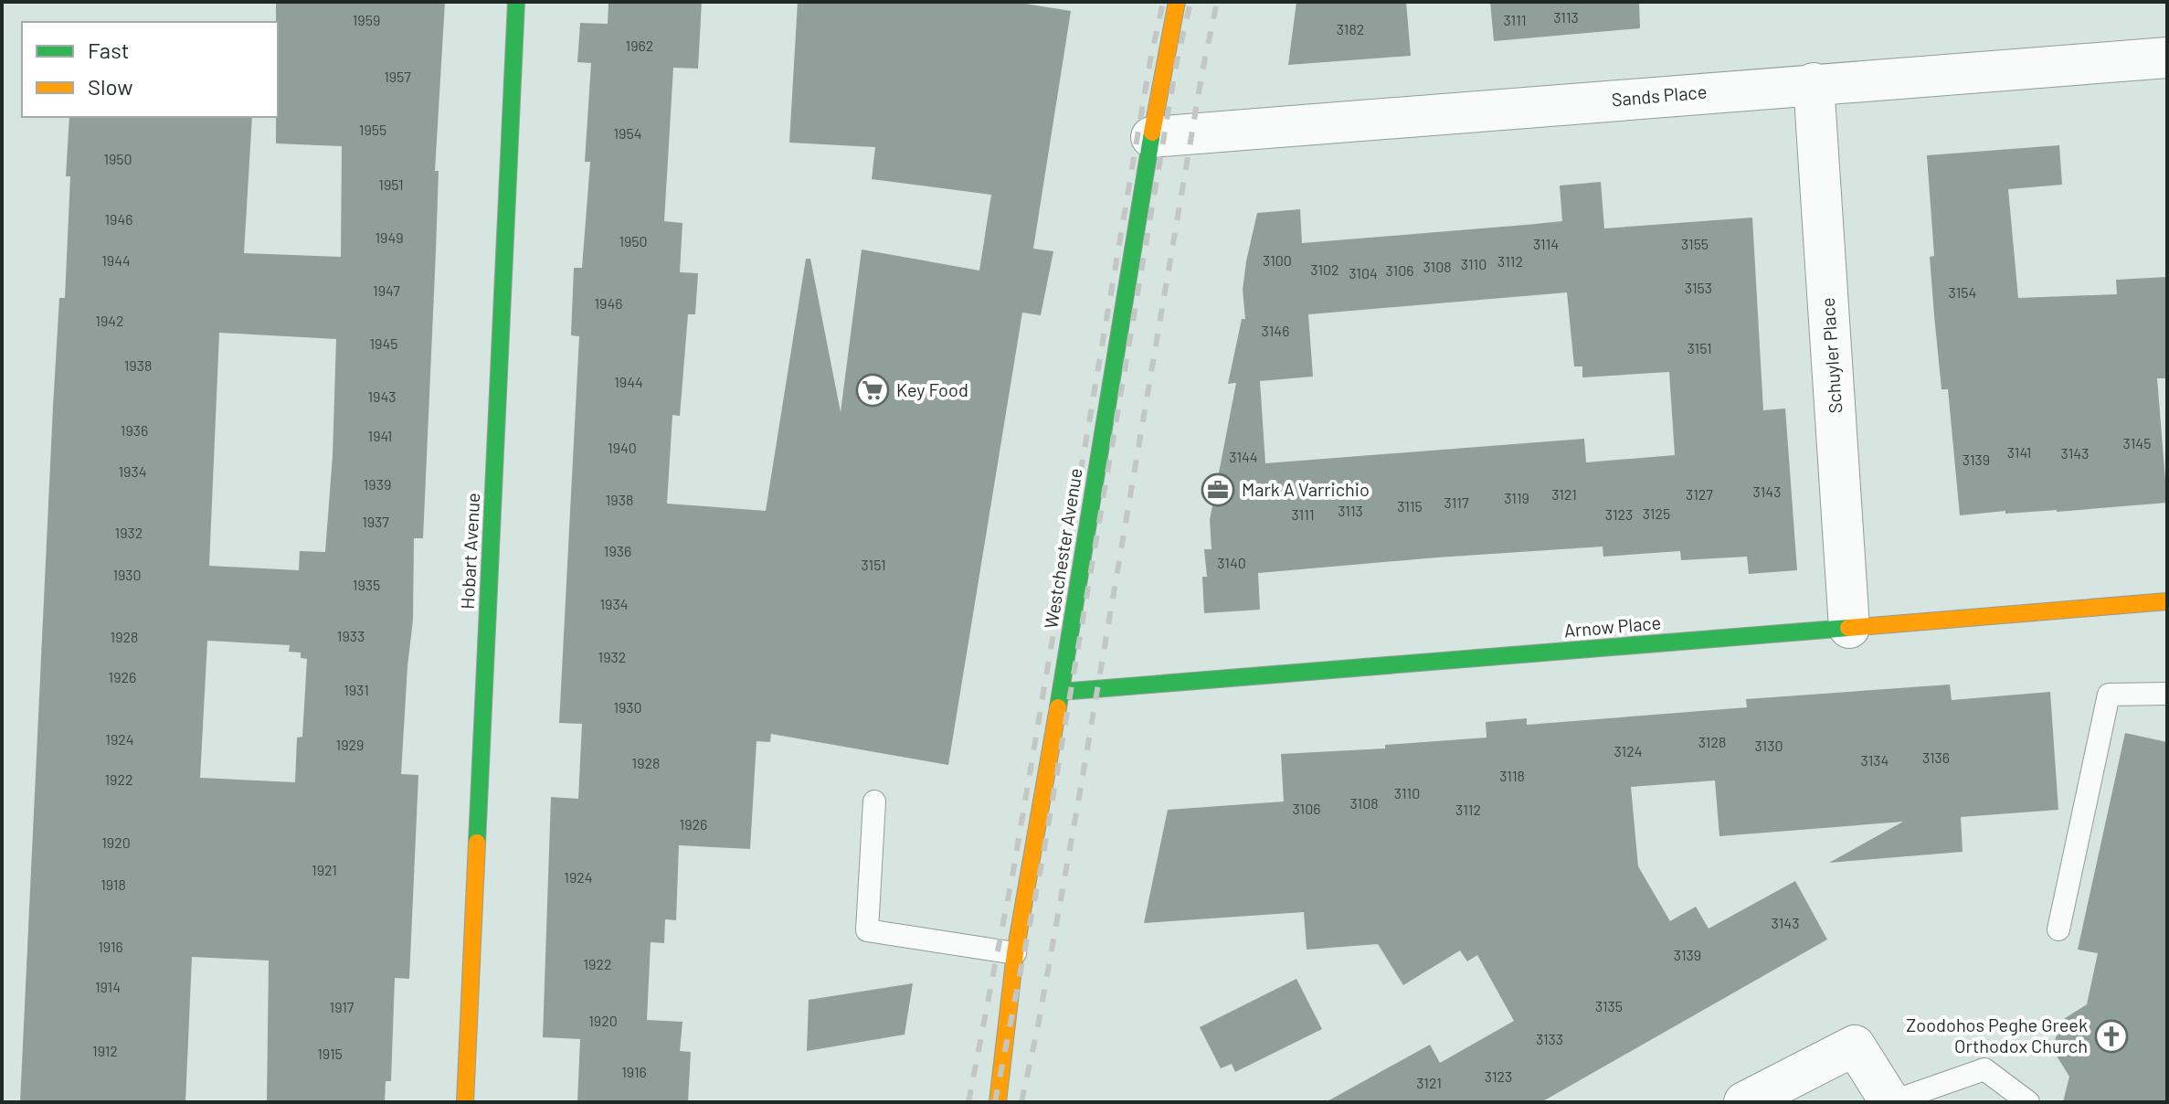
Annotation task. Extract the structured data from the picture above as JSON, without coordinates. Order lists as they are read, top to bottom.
{
  "streets": {
    "street": [
      "Sands Place",
      "Schuyler Place",
      "Westchester Avenue",
      "Hobart Avenue",
      "Arnow Place"
    ]
  },
  "crossings": [
    ["Sands Place", "Schuyler Place"],
    ["Sands Place", "Westchester Avenue"],
    ["Schuyler Place", "Arnow Place"],
    ["Westchester Avenue", "Arnow Place"]
  ],
  "places": {
    "supermarket": ["Key Food"],
    "office": ["Mark A Varrichio"],
    "church": ["Zoodohos Peghe Greek Orthodox Church"]
  },
  "house_numbers": [
    "3113",
    "1959",
    "3111",
    "3182",
    "1962",
    "1957",
    "1955",
    "1954",
    "1950",
    "1951",
    "1946",
    "1949",
    "1950",
    "3114",
    "3155",
    "1944",
    "3100",
    "3112",
    "3110",
    "3108",
    "3102",
    "3106",
    "3104",
    "3153",
    "1947",
    "3154",
    "1946",
    "1942",
    "3146",
    "1945",
    "3151",
    "1938",
    "1944",
    "1943",
    "1936",
    "1941",
    "3145",
    "1940",
    "3141",
    "3143",
    "3144",
    "3139",
    "1934",
    "1939",
    "3143",
    "3121",
    "3127",
    "3119",
    "1938",
    "3117",
    "3115",
    "3113",
    "3125",
    "3111",
    "3123",
    "1937",
    "1932",
    "1936",
    "3140",
    "3151",
    "1930",
    "1935",
    "1934",
    "1933",
    "1928",
    "1932",
    "1926",
    "1931",
    "1930",
    "1924",
    "3128",
    "1929",
    "3130",
    "3124",
    "3136",
    "3134",
    "1928",
    "3118",
    "1922",
    "3110",
    "3108",
    "3106",
    "3112",
    "1926",
    "1920",
    "1921",
    "1924",
    "1918",
    "3143",
    "1916",
    "3139",
    "1922",
    "1914",
    "3135",
    "1917",
    "1920",
    "3133",
    "1912",
    "1915",
    "1916",
    "3123",
    "3121"
  ],
  "legend": ["Fast", "Slow"]
}
